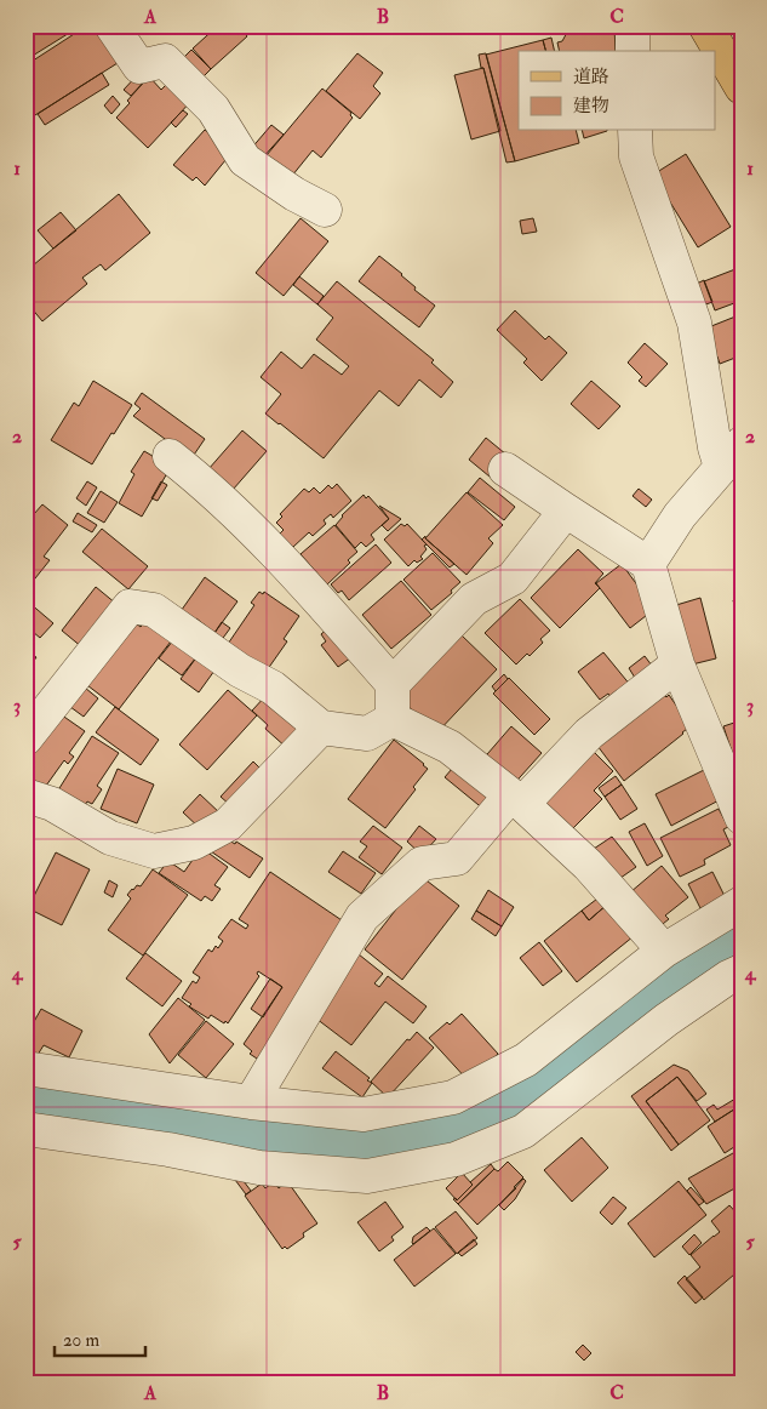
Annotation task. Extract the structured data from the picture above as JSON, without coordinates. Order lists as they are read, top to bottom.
{
  "legend": ["道路", "建物"],
  "scale_bar": "20 m",
  "grid": {
    "columns": ["A", "B", "C"],
    "rows": [
      "1",
      "2",
      "3",
      "4",
      "5"
    ]
  }
}
